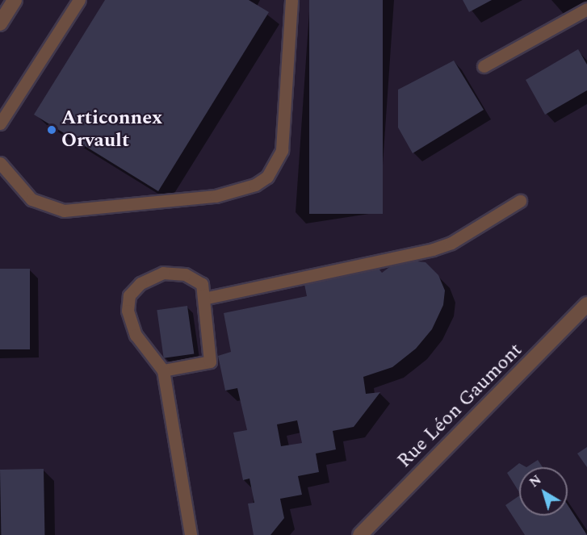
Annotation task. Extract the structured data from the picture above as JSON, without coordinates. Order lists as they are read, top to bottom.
{
  "streets": {
    "street": ["Rue Léon Gaumont"]
  },
  "places": ["Articonnex Orvault"],
  "north": "top left"
}
